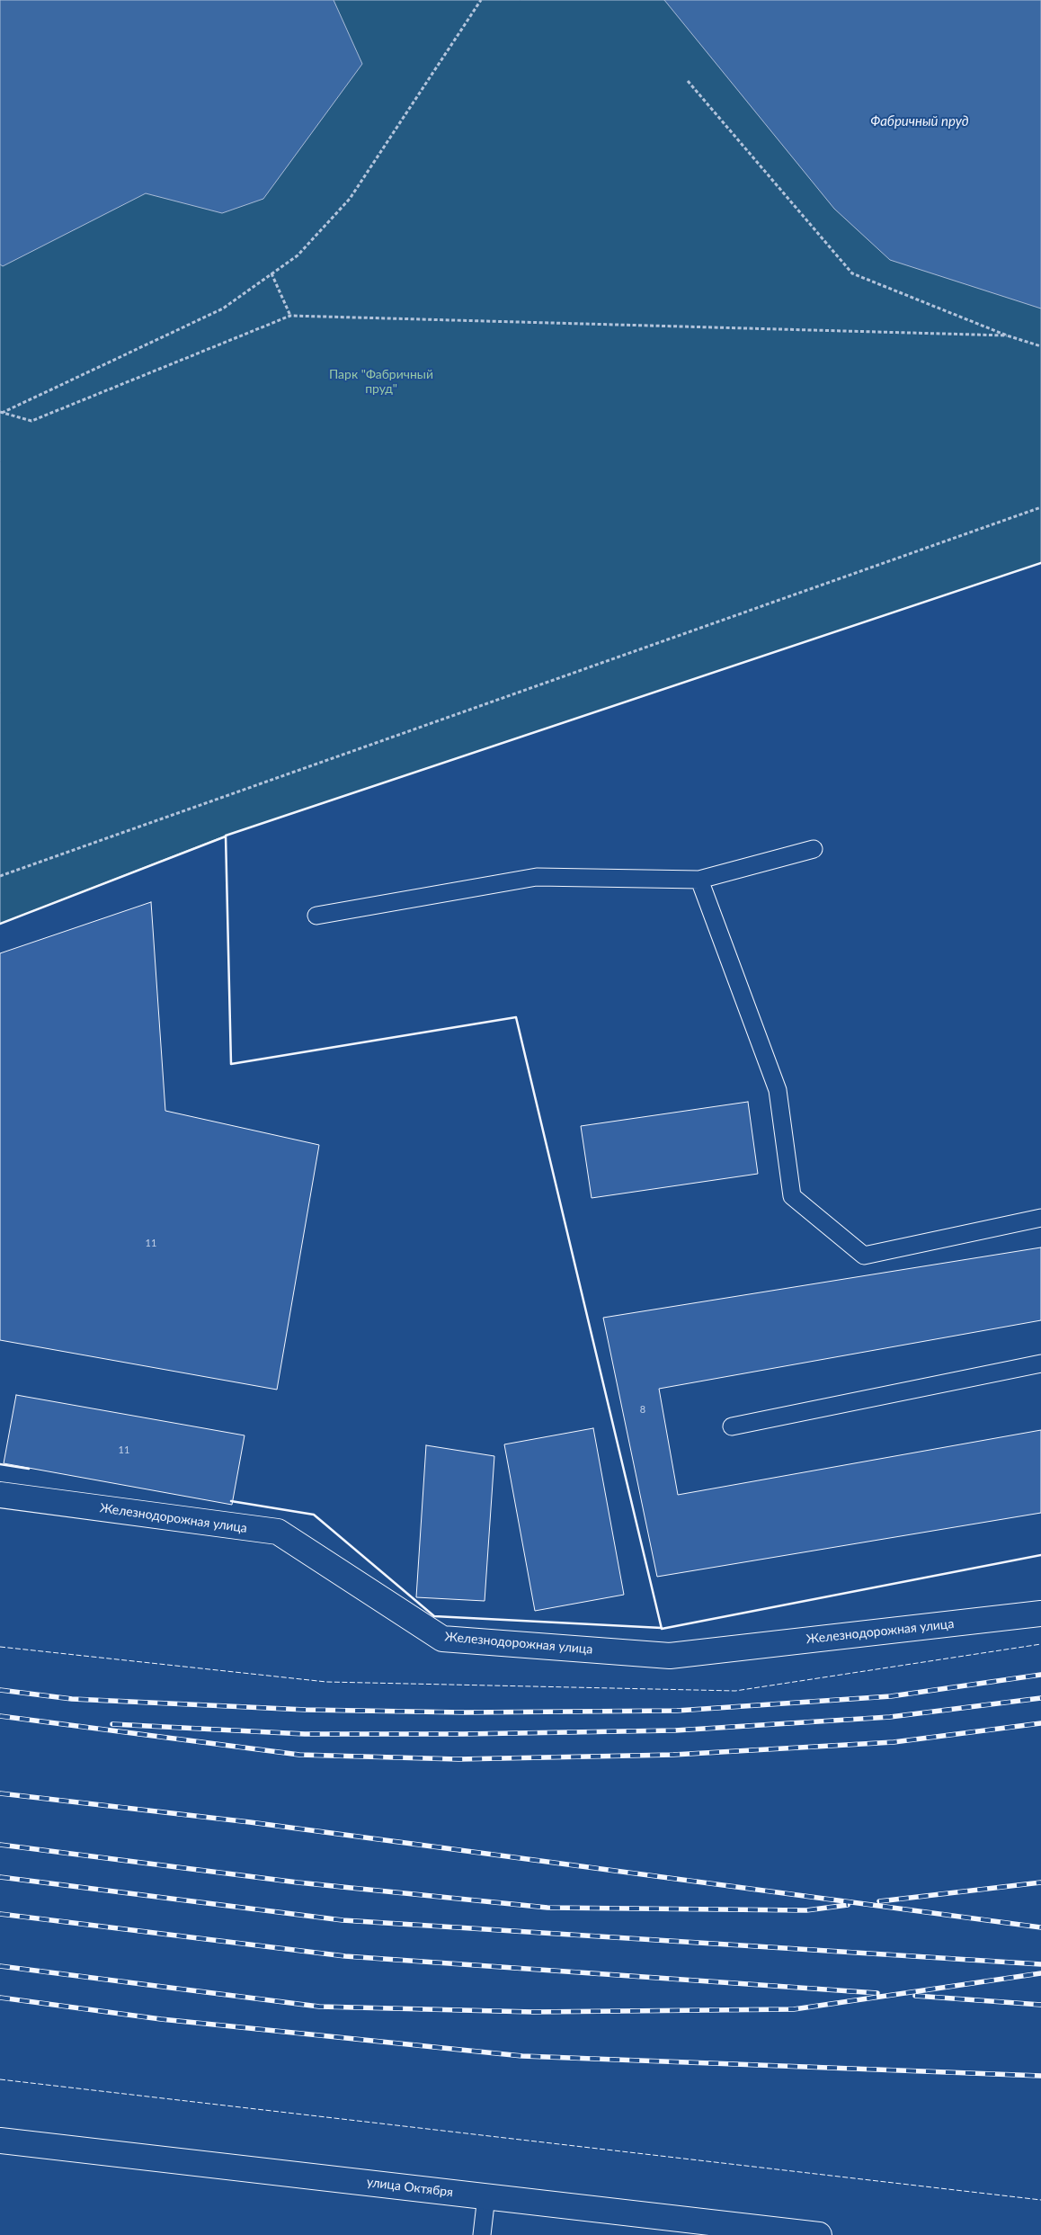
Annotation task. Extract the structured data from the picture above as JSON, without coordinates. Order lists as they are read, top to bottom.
{
  "streets": {
    "street": ["Железнодорожная улица", "улица Октября"]
  },
  "water": ["Фабричный пруд"],
  "parks": ["Парк \"Фабричный пруд\""],
  "house_numbers": ["11", "8", "11"]
}
